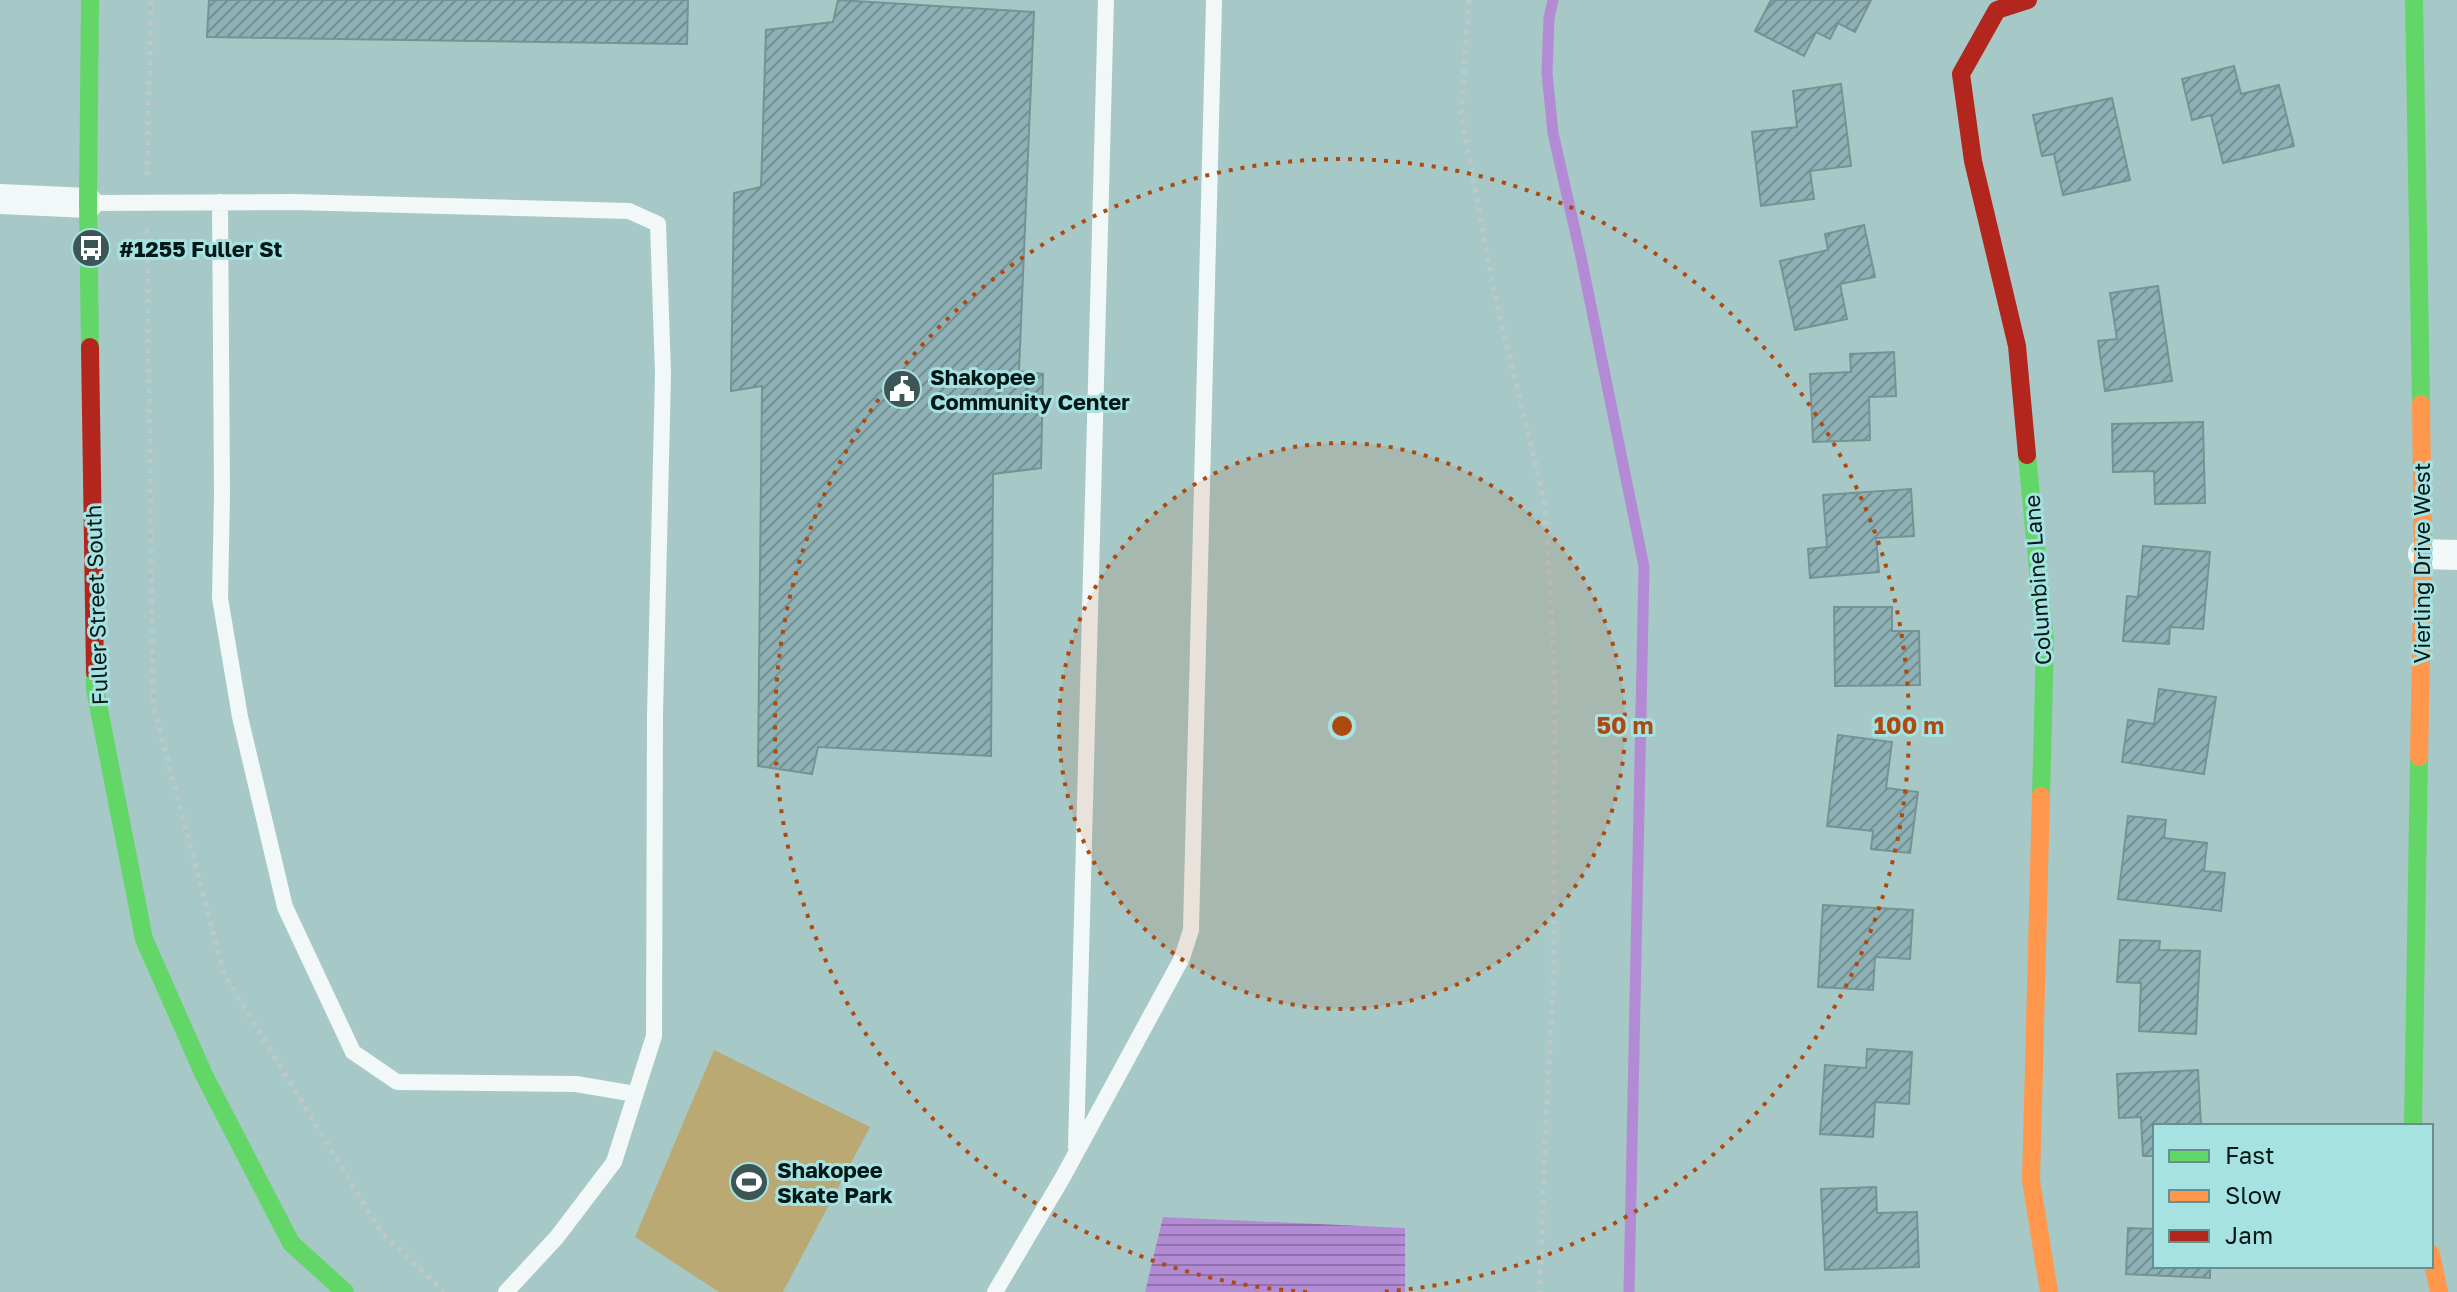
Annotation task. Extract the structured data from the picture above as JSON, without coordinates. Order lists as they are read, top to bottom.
{
  "streets": {
    "street": ["Vierling Drive West", "Columbine Lane", "Fuller Street South"]
  },
  "places": {
    "bus stop": ["#1255 Fuller St"],
    "public building": ["Shakopee Community Center"],
    "sports": ["Shakopee Skate Park"]
  },
  "legend": ["Fast", "Slow", "Jam"],
  "rings": ["50 m", "100 m"]
}
